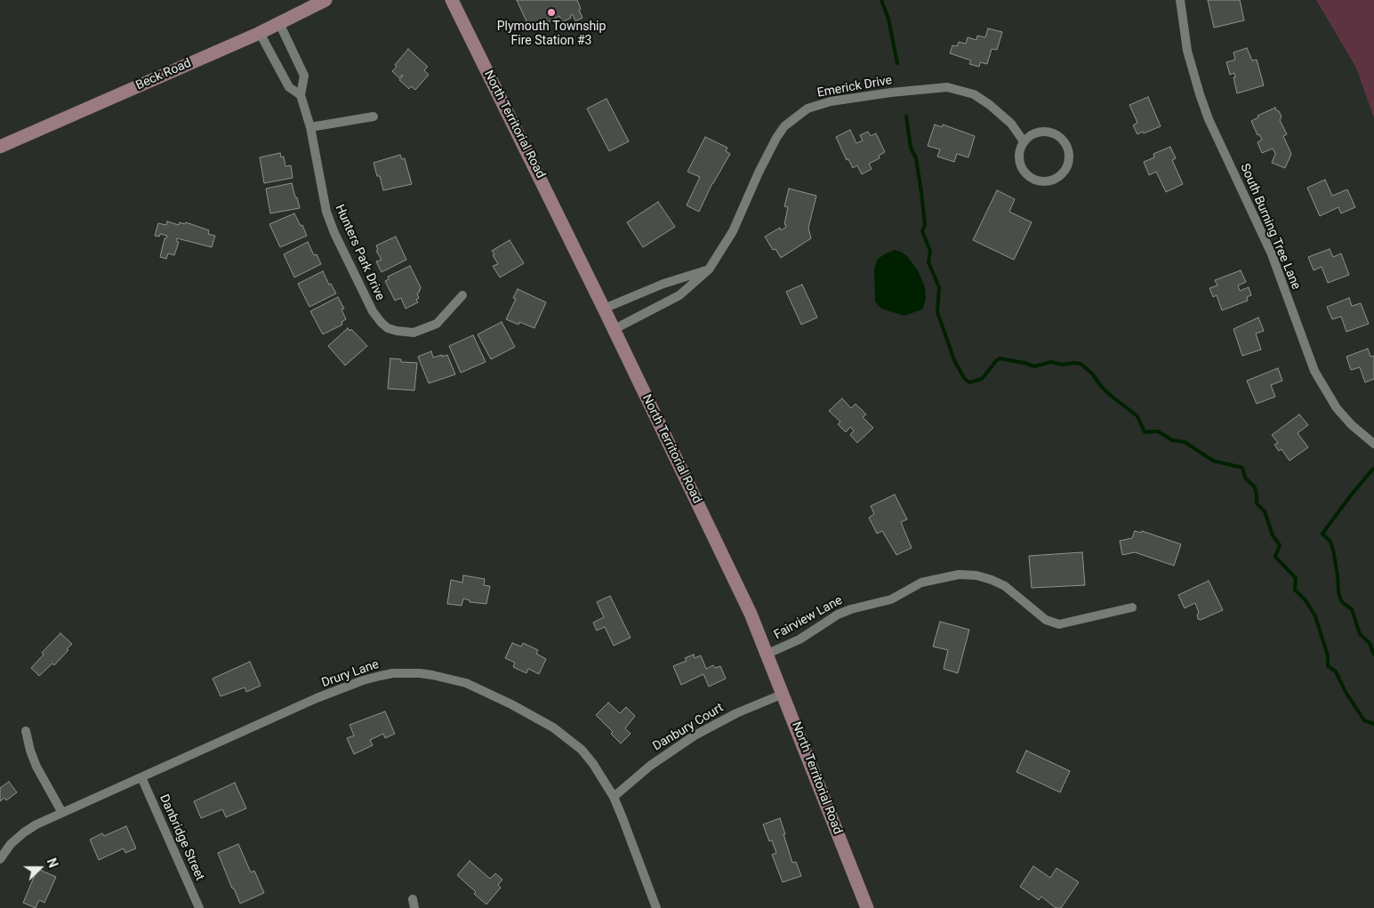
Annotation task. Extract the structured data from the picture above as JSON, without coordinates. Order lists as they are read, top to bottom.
{
  "streets": {
    "main road": ["Beck Road", "North Territorial Road"],
    "street": [
      "Emerick Drive",
      "South Burning Tree Lane",
      "Hunters Park Drive",
      "Fairview Lane",
      "Drury Lane",
      "Danbury Court",
      "Danbridge Street"
    ]
  },
  "crossings": [
    ["Beck Road", "Hunters Park Drive"],
    ["Emerick Drive", "North Territorial Road"],
    ["North Territorial Road", "Fairview Lane"],
    ["North Territorial Road", "Danbury Court"],
    ["Drury Lane", "Danbury Court"],
    ["Drury Lane", "Danbridge Street"]
  ],
  "places": ["Plymouth Township Fire Station #3"],
  "north": "right"
}
